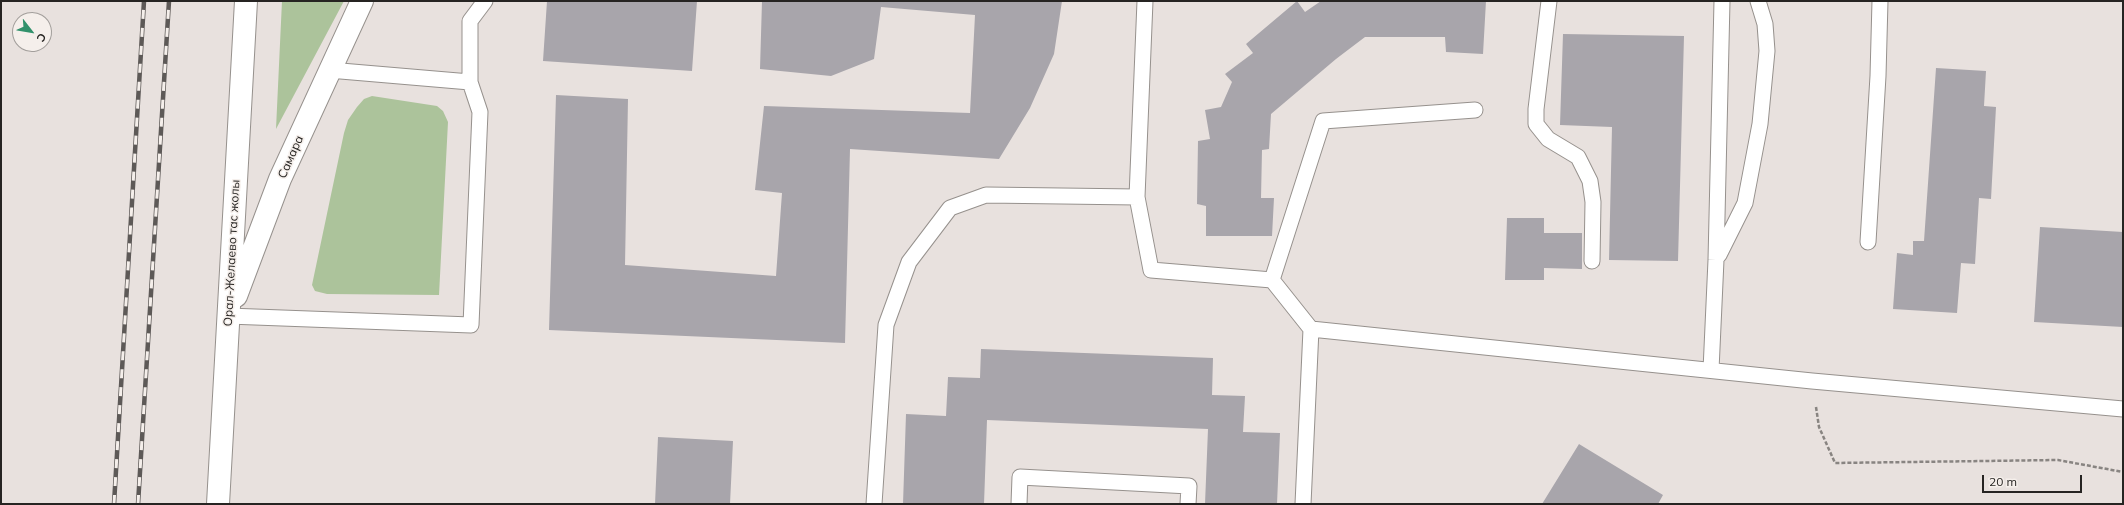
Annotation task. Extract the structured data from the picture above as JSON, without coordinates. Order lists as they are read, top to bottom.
{
  "streets": {
    "main road": ["Самара", "Орал-Желаево тас жолы"]
  },
  "crossings": [
    ["Самара", "Орал-Желаево тас жолы"]
  ],
  "scale_bar": "20 m",
  "north": "bottom right"
}
